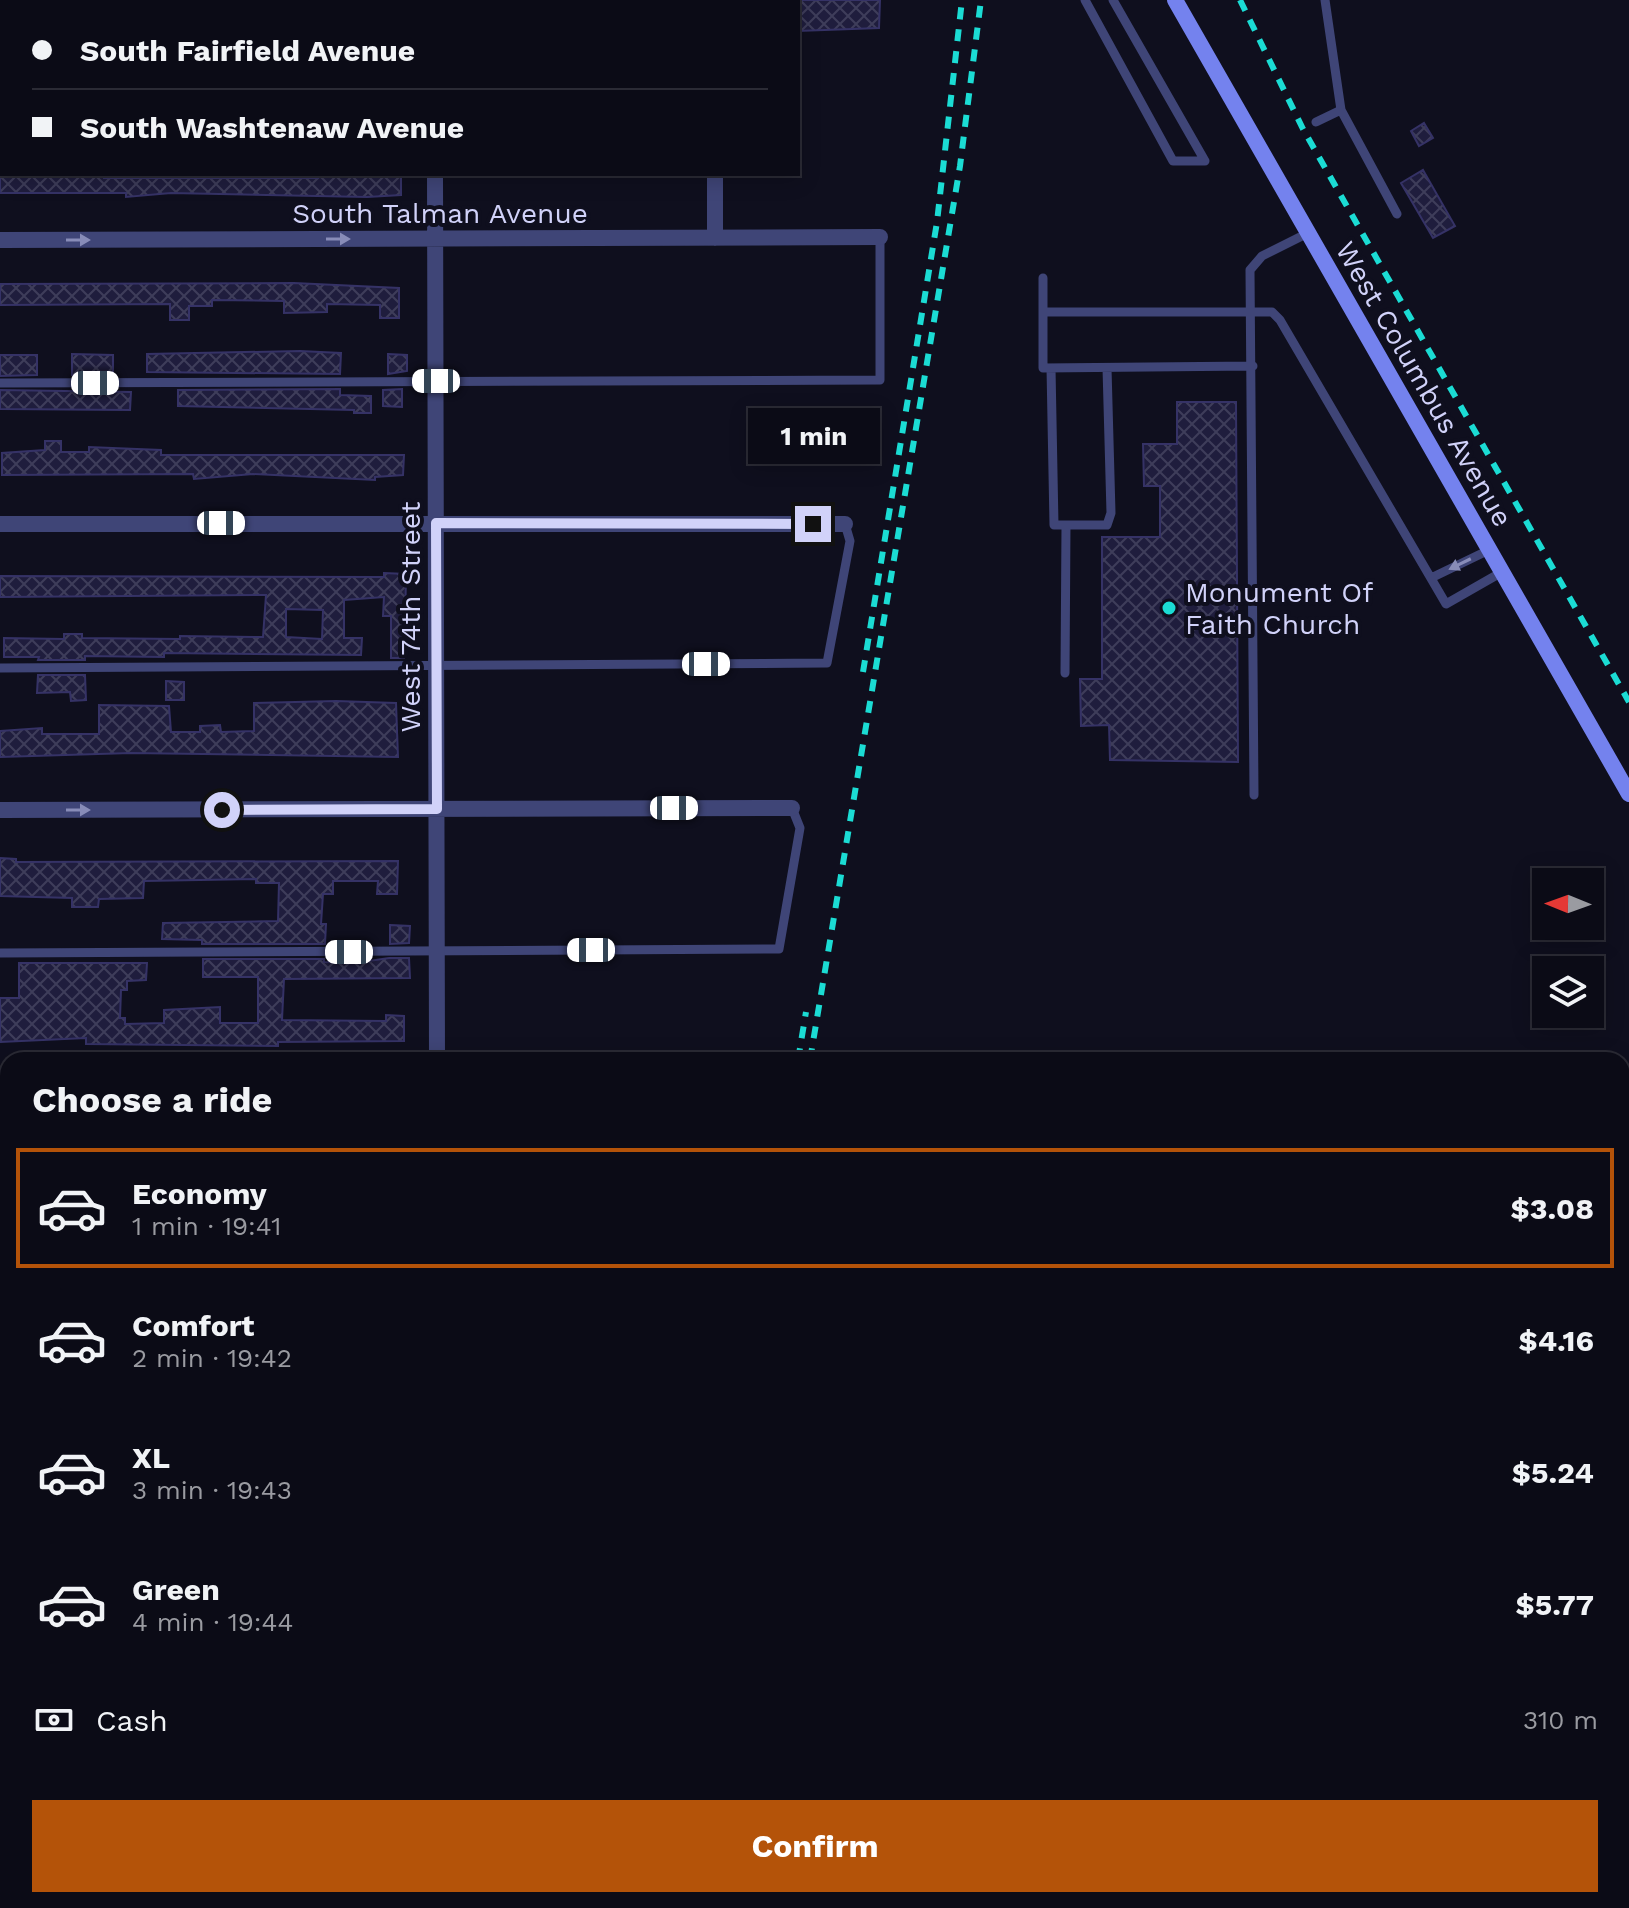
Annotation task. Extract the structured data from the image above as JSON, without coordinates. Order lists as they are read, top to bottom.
{
  "streets": {
    "main road": ["West Columbus Avenue"],
    "street": ["South Talman Avenue", "West 74th Street"]
  },
  "crossings": [
    ["South Talman Avenue", "West 74th Street"]
  ],
  "one_way": ["South Talman Avenue"],
  "places": ["Monument Of Faith Church"],
  "north": "left",
  "page": {
    "banner": ["South Fairfield Avenue", "South Washtenaw Avenue"],
    "bubble": "1 min",
    "heading": "Choose a ride",
    "list": [
      {
        "name": "Economy",
        "note": "1 min · 19:41",
        "value": "$3.08"
      },
      {
        "name": "Comfort",
        "note": "2 min · 19:42",
        "value": "$4.16"
      },
      {
        "name": "XL",
        "note": "3 min · 19:43",
        "value": "$5.24"
      },
      {
        "name": "Green",
        "note": "4 min · 19:44",
        "value": "$5.77"
      }
    ],
    "pay": ["Cash", "310 m"],
    "buttons": "Confirm"
  }
}
